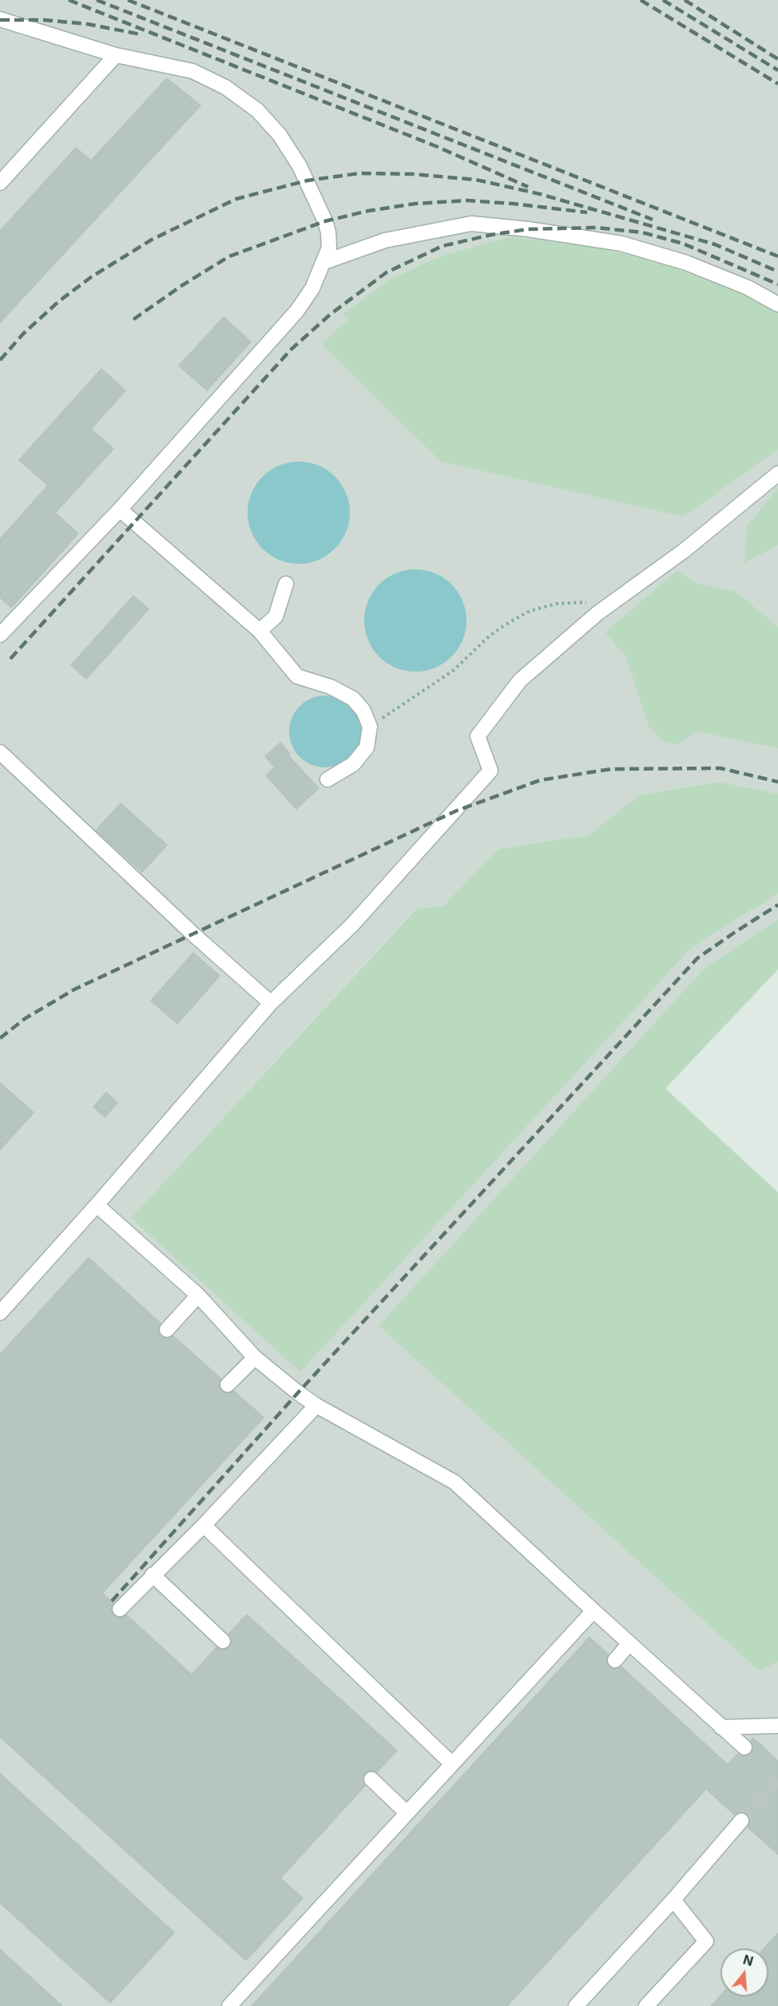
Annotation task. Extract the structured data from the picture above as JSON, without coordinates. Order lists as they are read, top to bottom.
{
  "north": "top"
}
